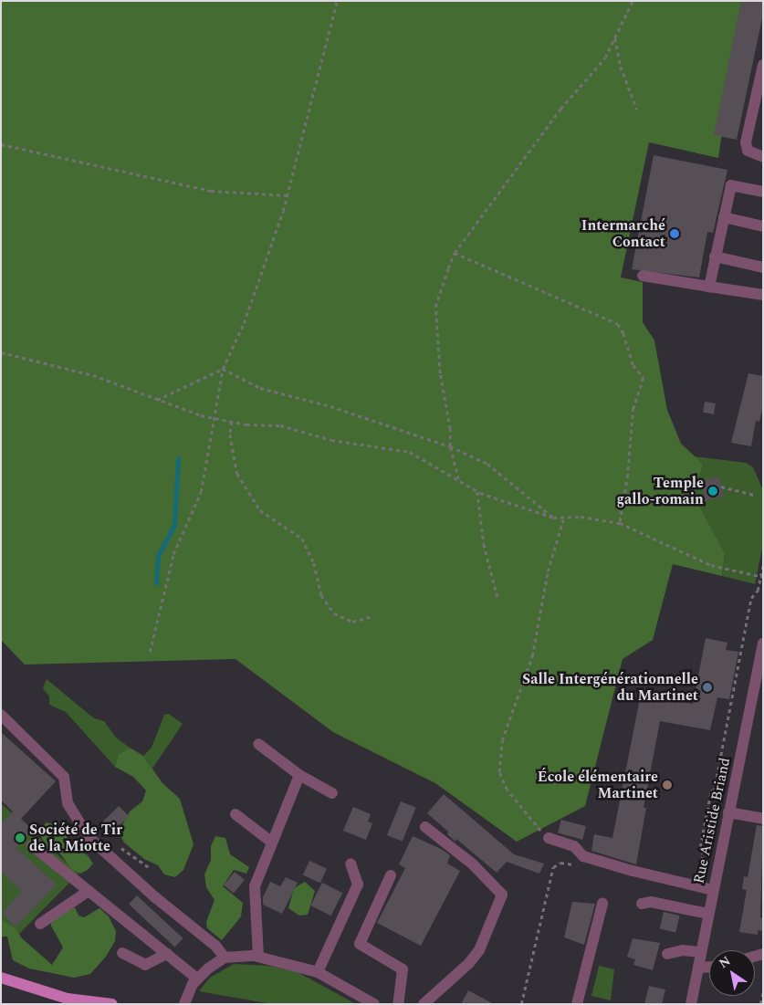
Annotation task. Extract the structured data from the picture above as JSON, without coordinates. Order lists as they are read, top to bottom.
{
  "streets": {
    "street": ["Rue Aristide Briand"]
  },
  "places": [
    "Intermarché Contact",
    "Temple gallo-romain",
    "Salle Intergénérationnelle du Martinet",
    "École élémentaire Martinet",
    "Société de Tir de la Miotte"
  ],
  "north": "top left"
}
